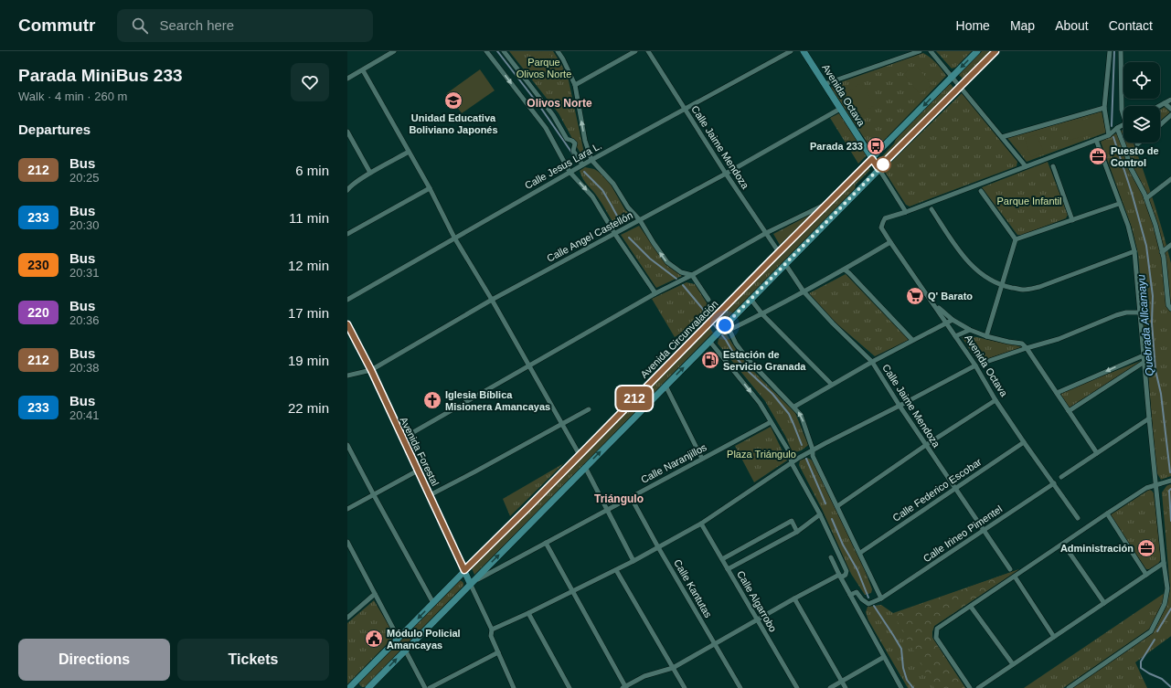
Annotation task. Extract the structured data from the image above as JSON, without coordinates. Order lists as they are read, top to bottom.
{
  "streets": {
    "main road": ["Avenida Octava", "Avenida Circunvalación", "Avenida Forestal"],
    "street": [
      "Calle Jaime Mendoza",
      "Calle Jesus Lara L.",
      "Calle Angel Castellón",
      "Calle Naranjillos",
      "Calle Federico Escobar",
      "Calle Irineo Pimentel",
      "Calle Kantutas",
      "Calle Algarrobo"
    ]
  },
  "crossings": [
    ["Avenida Octava", "Calle Angel Castellón"],
    ["Avenida Octava", "Avenida Circunvalación"],
    ["Avenida Octava", "Calle Federico Escobar"],
    ["Avenida Octava", "Calle Irineo Pimentel"],
    ["Calle Jaime Mendoza", "Calle Jesus Lara L."],
    ["Calle Jaime Mendoza", "Calle Angel Castellón"],
    ["Calle Jaime Mendoza", "Avenida Circunvalación"],
    ["Calle Jaime Mendoza", "Calle Federico Escobar"],
    ["Calle Jaime Mendoza", "Calle Irineo Pimentel"],
    ["Calle Angel Castellón", "Avenida Forestal"],
    ["Avenida Circunvalación", "Avenida Forestal"],
    ["Avenida Forestal", "Calle Naranjillos"],
    ["Calle Naranjillos", "Calle Kantutas"]
  ],
  "districts": ["Olivos Norte", "Triángulo"],
  "water": ["Quebrada Allcamayu"],
  "parks": ["Parque Olivos Norte", "Parque Infantil", "Plaza Triángulo"],
  "places": {
    "school or university": ["Unidad Educativa Boliviano Japonés"],
    "bus stop": ["Parada 233"],
    "office": ["Puesto de Control", "Administración"],
    "supermarket": ["Q' Barato"],
    "fuel station": ["Estación de Servicio Granada"],
    "church": ["Iglesia Bíblica Misionera Amancayas"],
    "public building": ["Módulo Policial Amancayas"]
  },
  "lines": ["bus line 212"],
  "page": {
    "header": "Commutr",
    "search": "Search here",
    "nav": [
      "Home",
      "Map",
      "About",
      "Contact"
    ],
    "heading": [
      ["Parada MiniBus 233", "Walk · 4 min · 260 m"],
      "Departures"
    ],
    "on_map": "212",
    "list": [
      {
        "mark": "212",
        "name": "Bus",
        "note": "20:25",
        "value": "6 min"
      },
      {
        "mark": "233",
        "name": "Bus",
        "note": "20:30",
        "value": "11 min"
      },
      {
        "mark": "230",
        "name": "Bus",
        "note": "20:31",
        "value": "12 min"
      },
      {
        "mark": "220",
        "name": "Bus",
        "note": "20:36",
        "value": "17 min"
      },
      {
        "mark": "212",
        "name": "Bus",
        "note": "20:38",
        "value": "19 min"
      },
      {
        "mark": "233",
        "name": "Bus",
        "note": "20:41",
        "value": "22 min"
      }
    ],
    "buttons": ["Directions", "Tickets"]
  }
}
